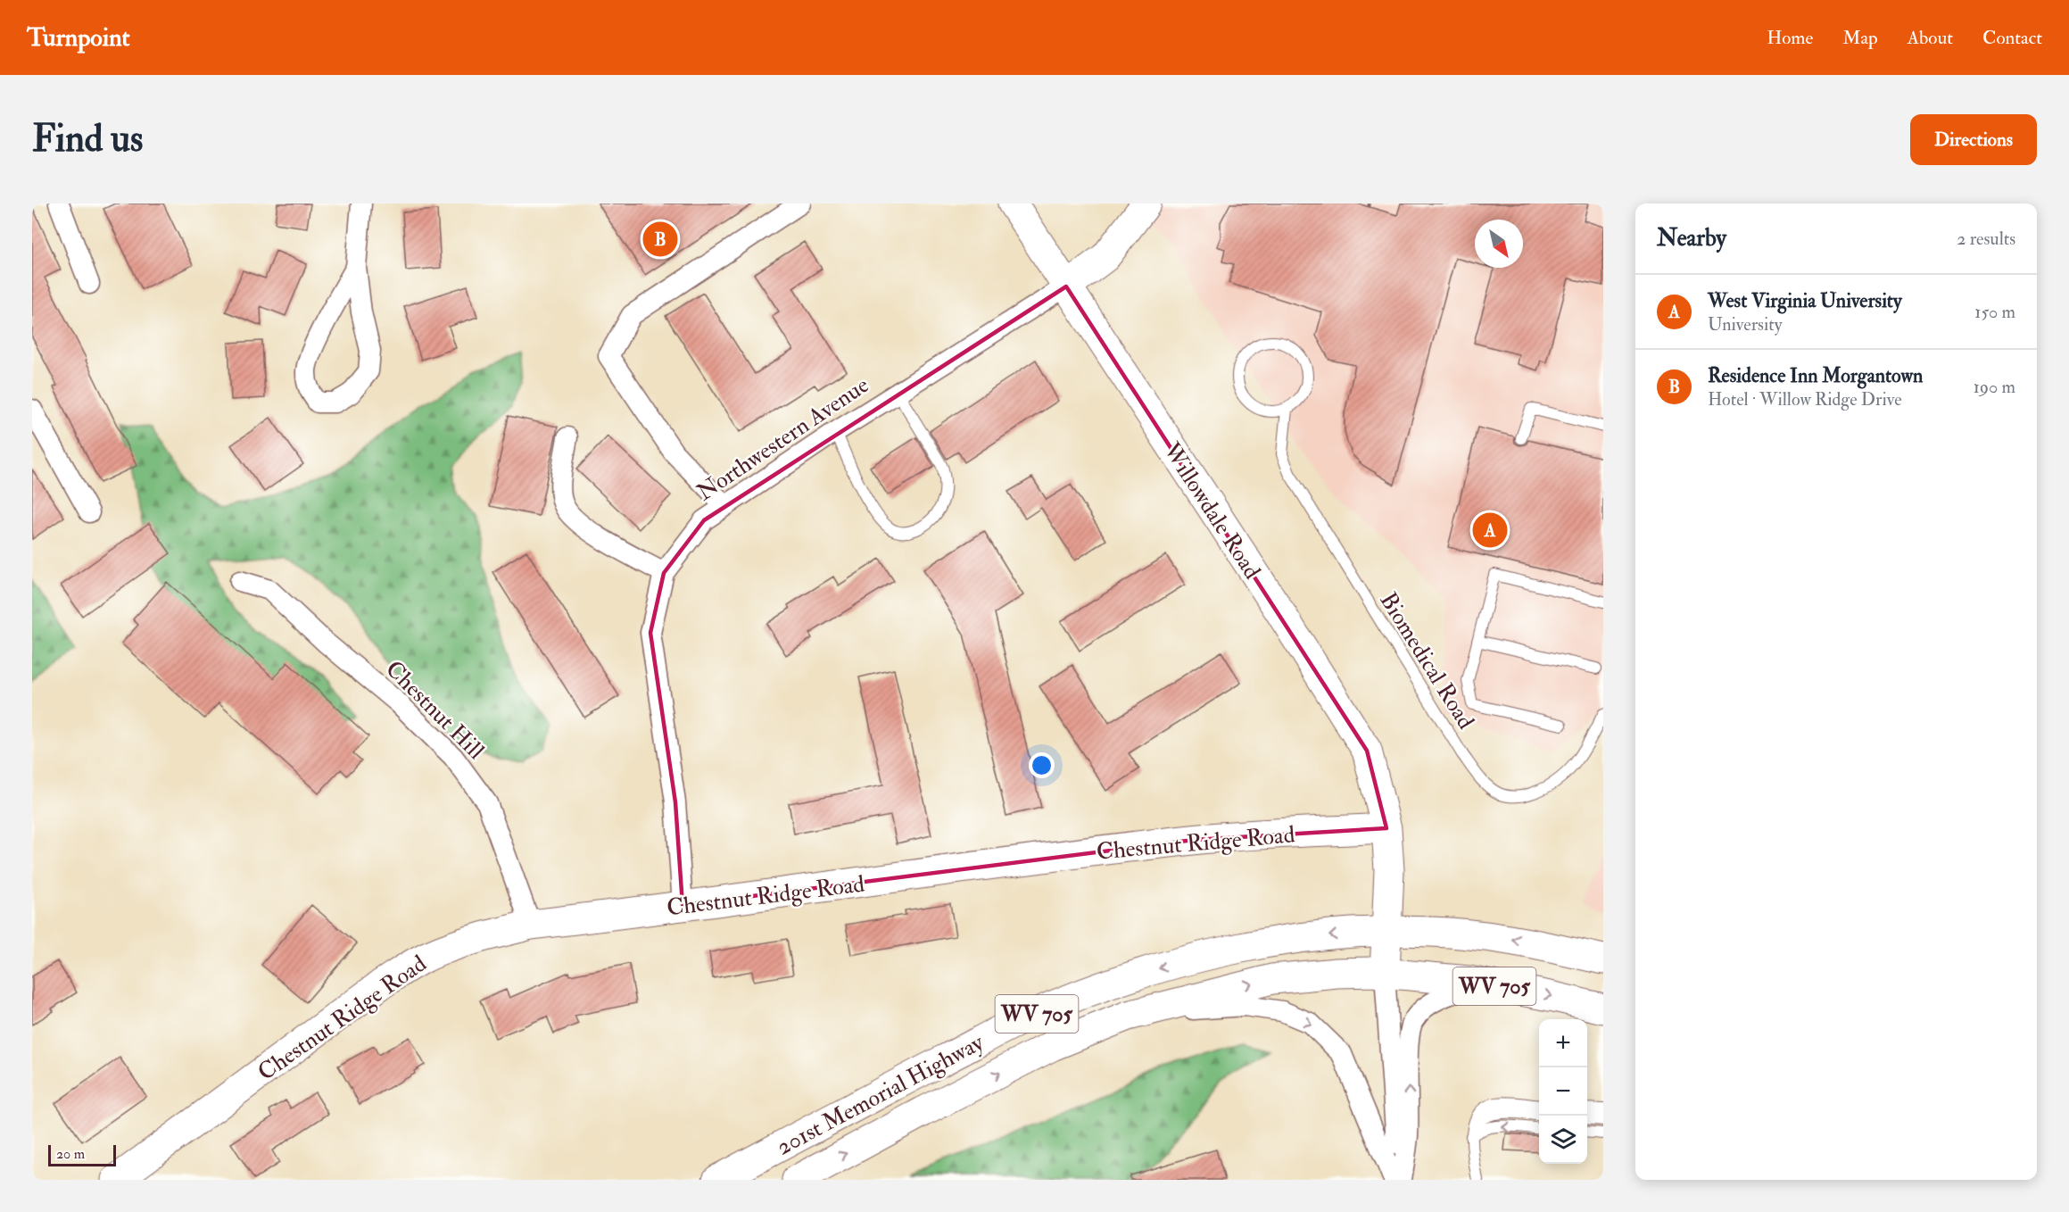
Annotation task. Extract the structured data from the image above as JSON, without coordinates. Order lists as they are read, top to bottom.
{
  "streets": {
    "street": [
      "Northwestern Avenue",
      "Willowdale Road",
      "Chestnut Hill",
      "Chestnut Ridge Road",
      "WV 705",
      "201st Memorial Highway"
    ],
    "lane": ["Biomedical Road"]
  },
  "crossings": [
    ["Northwestern Avenue", "Willowdale Road"],
    ["Northwestern Avenue", "Chestnut Ridge Road"],
    ["Willowdale Road", "Chestnut Ridge Road"],
    ["Chestnut Hill", "Chestnut Ridge Road"],
    ["WV 705", "201st Memorial Highway"]
  ],
  "scale_bar": "20 m",
  "north": "bottom right",
  "page": {
    "header": "Turnpoint",
    "nav": [
      "Home",
      "Map",
      "About",
      "Contact"
    ],
    "buttons": "Directions",
    "title": "Find us",
    "heading": ["Nearby", "2 results"],
    "pins": ["B", "A"],
    "list": [
      {
        "mark": "A",
        "name": "West Virginia University",
        "note": "University",
        "value": "150 m"
      },
      {
        "mark": "B",
        "name": "Residence Inn Morgantown",
        "note": "Hotel · Willow Ridge Drive",
        "value": "190 m"
      }
    ],
    "map_buttons": ["+", "−"],
    "scale": "20 m"
  }
}
